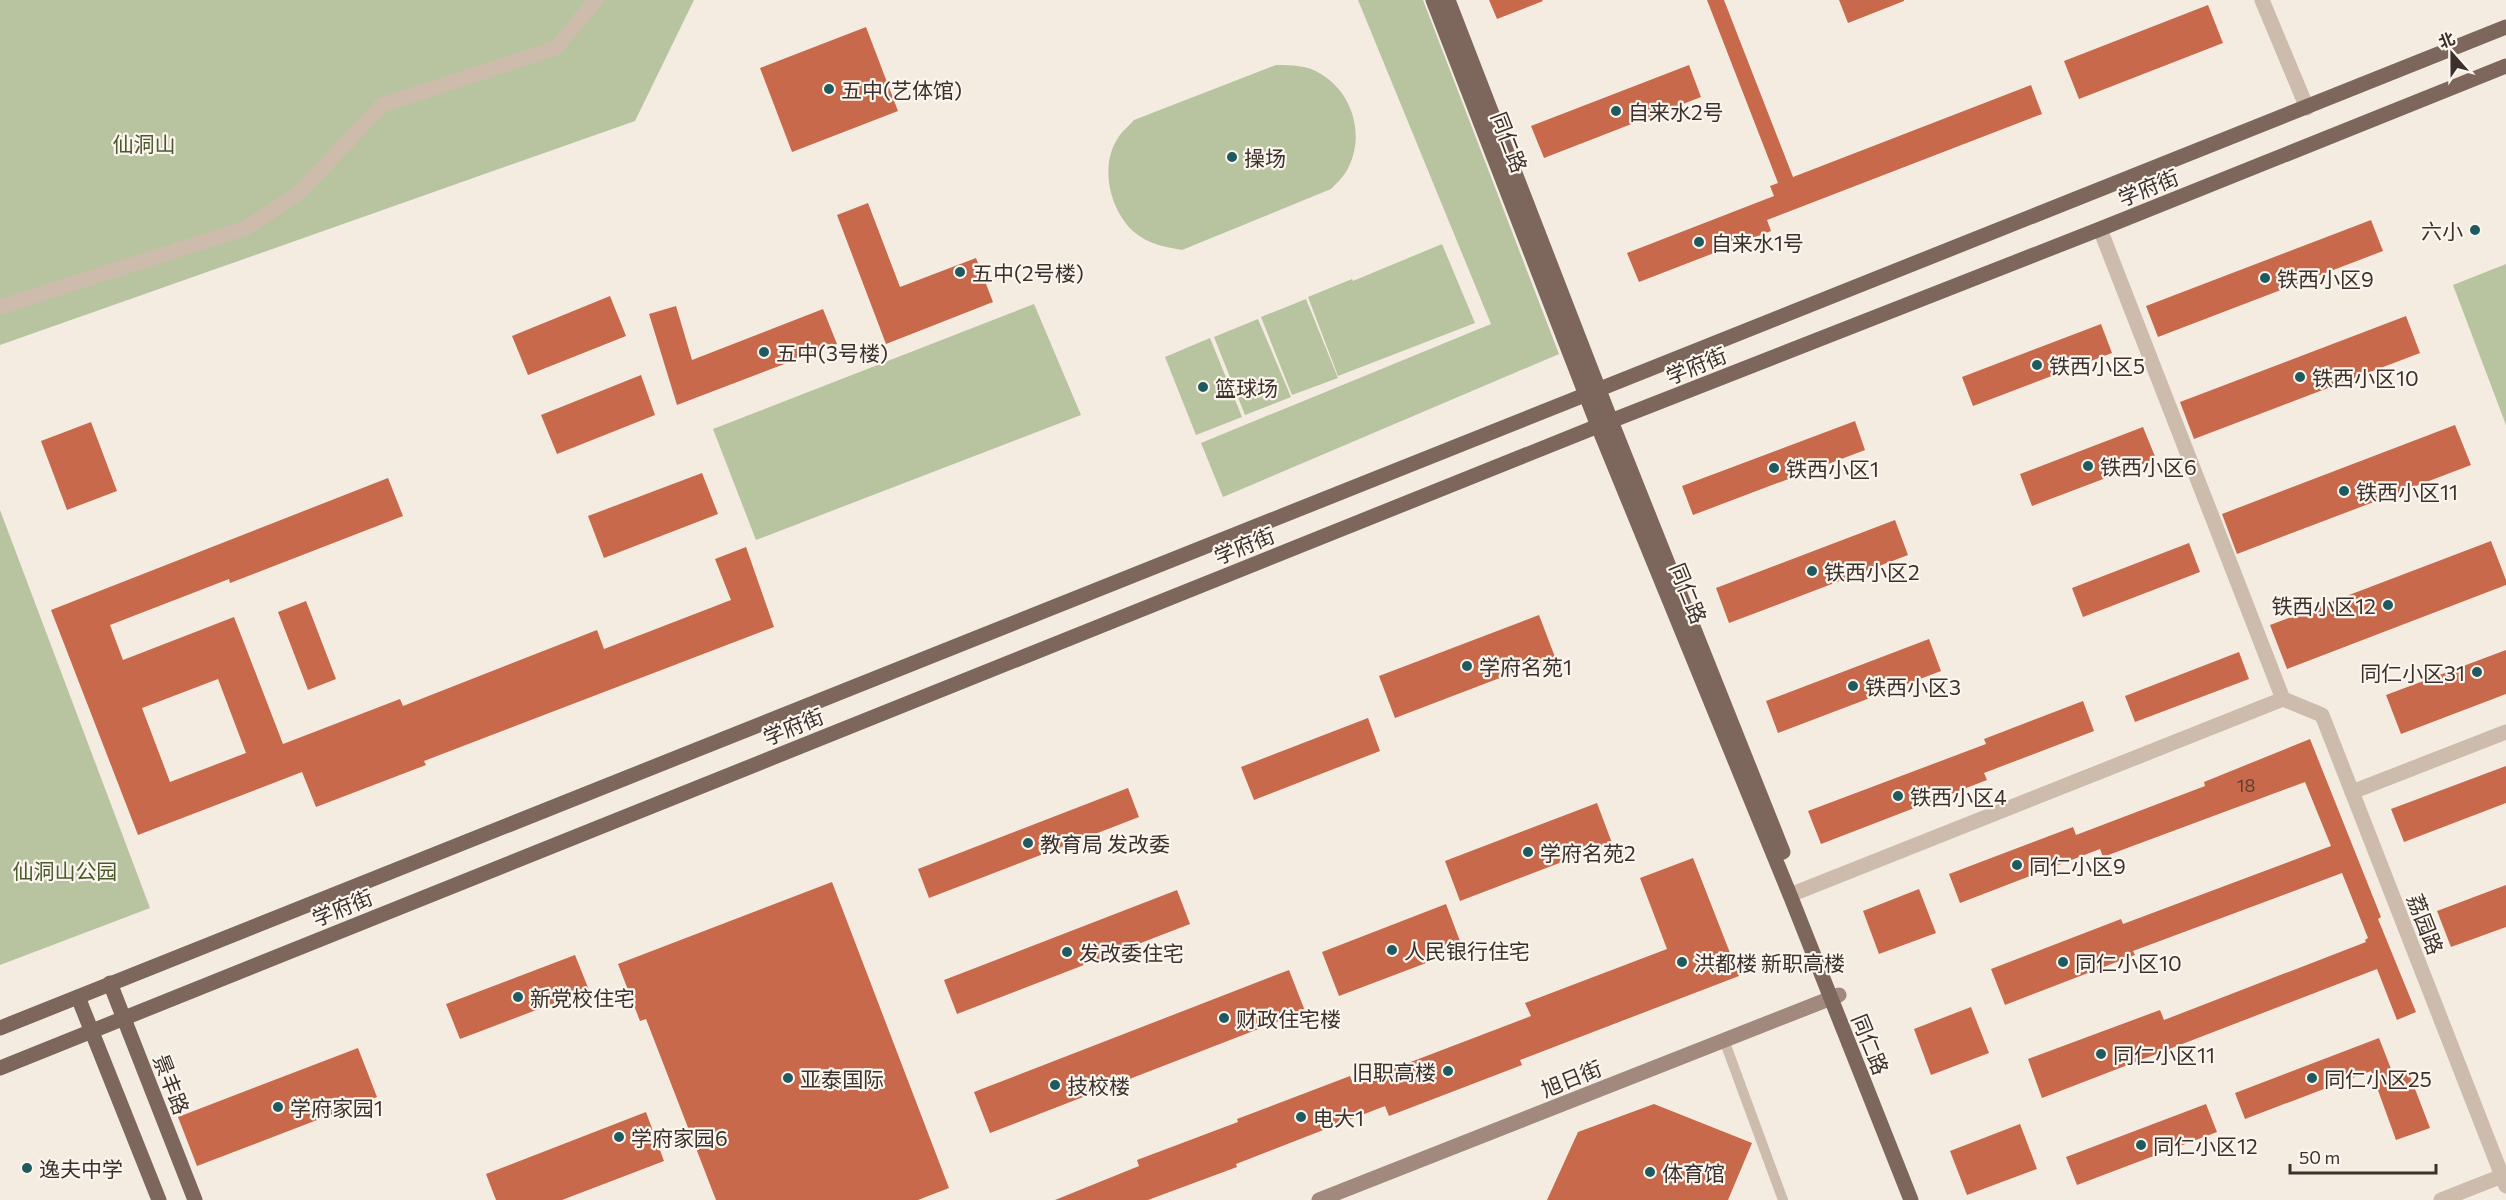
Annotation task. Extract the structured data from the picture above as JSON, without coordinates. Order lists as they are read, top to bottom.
{
  "streets": {
    "main road": [
      "同仁路",
      "学府街",
      "旭日街",
      "景丰路"
    ],
    "street": ["荔园路"]
  },
  "crossings": [
    ["同仁路", "学府街"],
    ["同仁路", "旭日街"],
    ["学府街", "景丰路"]
  ],
  "parks": ["仙洞山", "仙洞山公园"],
  "places": [
    "五中(艺体馆)",
    "自来水2号",
    "操场",
    "六小",
    "自来水1号",
    "五中(2号楼)",
    "铁西小区9",
    "五中(3号楼)",
    "铁西小区5",
    "铁西小区10",
    "篮球场",
    "铁西小区6",
    "铁西小区1",
    "铁西小区11",
    "铁西小区2",
    "铁西小区12",
    "学府名苑1",
    "同仁小区31",
    "铁西小区3",
    "铁西小区4",
    "教育局 发改委",
    "学府名苑2",
    "同仁小区9",
    "人民银行住宅",
    "发改委住宅",
    "洪都楼 新职高楼",
    "同仁小区10",
    "新党校住宅",
    "财政住宅楼",
    "同仁小区11",
    "旧职高楼",
    "亚泰国际",
    "同仁小区25",
    "技校楼",
    "学府家园1",
    "电大1",
    "学府家园6",
    "同仁小区12",
    "逸夫中学",
    "体育馆"
  ],
  "house_numbers": ["18"],
  "scale_bar": "50 m",
  "north": "top"
}
